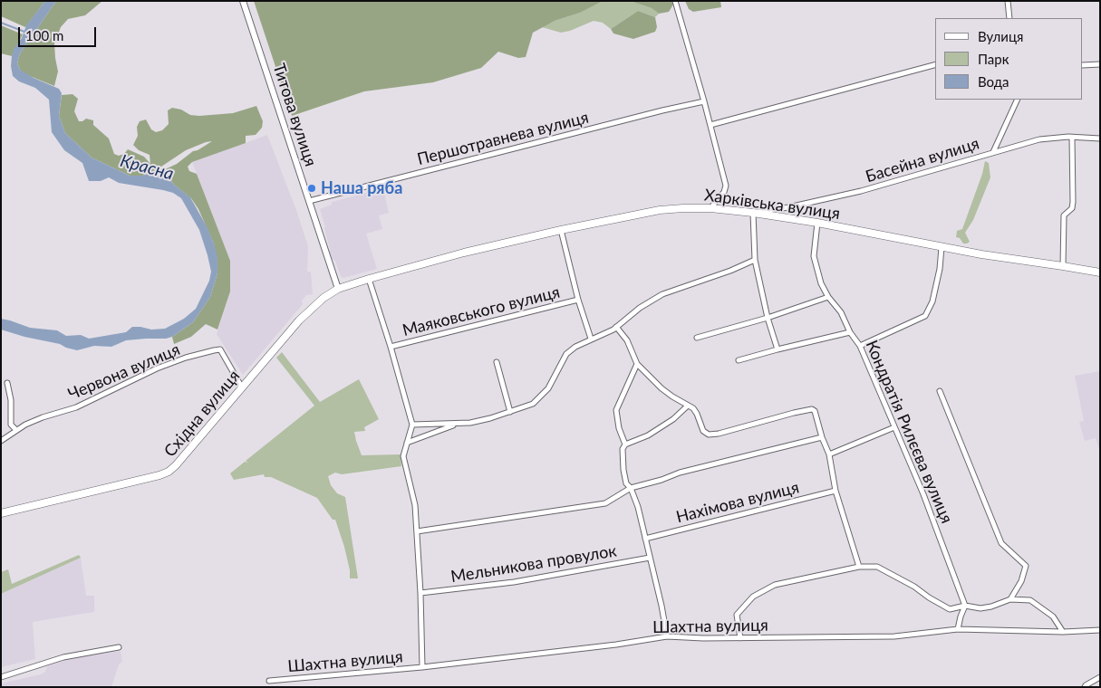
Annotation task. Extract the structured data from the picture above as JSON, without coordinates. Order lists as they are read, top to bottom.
{
  "streets": {
    "main road": ["Харківська вулиця", "Східна вулиця"],
    "street": [
      "Титова вулиця",
      "Першотравнева вулиця",
      "Басейна вулиця",
      "Маяковського вулиця",
      "Червона вулиця",
      "Кондратія Рилєєва вулиця",
      "Нахімова вулиця",
      "Мельникова провулок",
      "Шахтна вулиця"
    ]
  },
  "crossings": [
    ["Титова вулиця", "Першотравнева вулиця"],
    ["Титова вулиця", "Харківська вулиця"],
    ["Титова вулиця", "Східна вулиця"],
    ["Басейна вулиця", "Харківська вулиця"],
    ["Харківська вулиця", "Східна вулиця"],
    ["Харківська вулиця", "Кондратія Рилєєва вулиця"],
    ["Червона вулиця", "Східна вулиця"]
  ],
  "water": ["Красна"],
  "places": ["Наша ряба"],
  "legend": ["Вулиця", "Парк", "Вода"],
  "scale_bar": "100 m"
}
